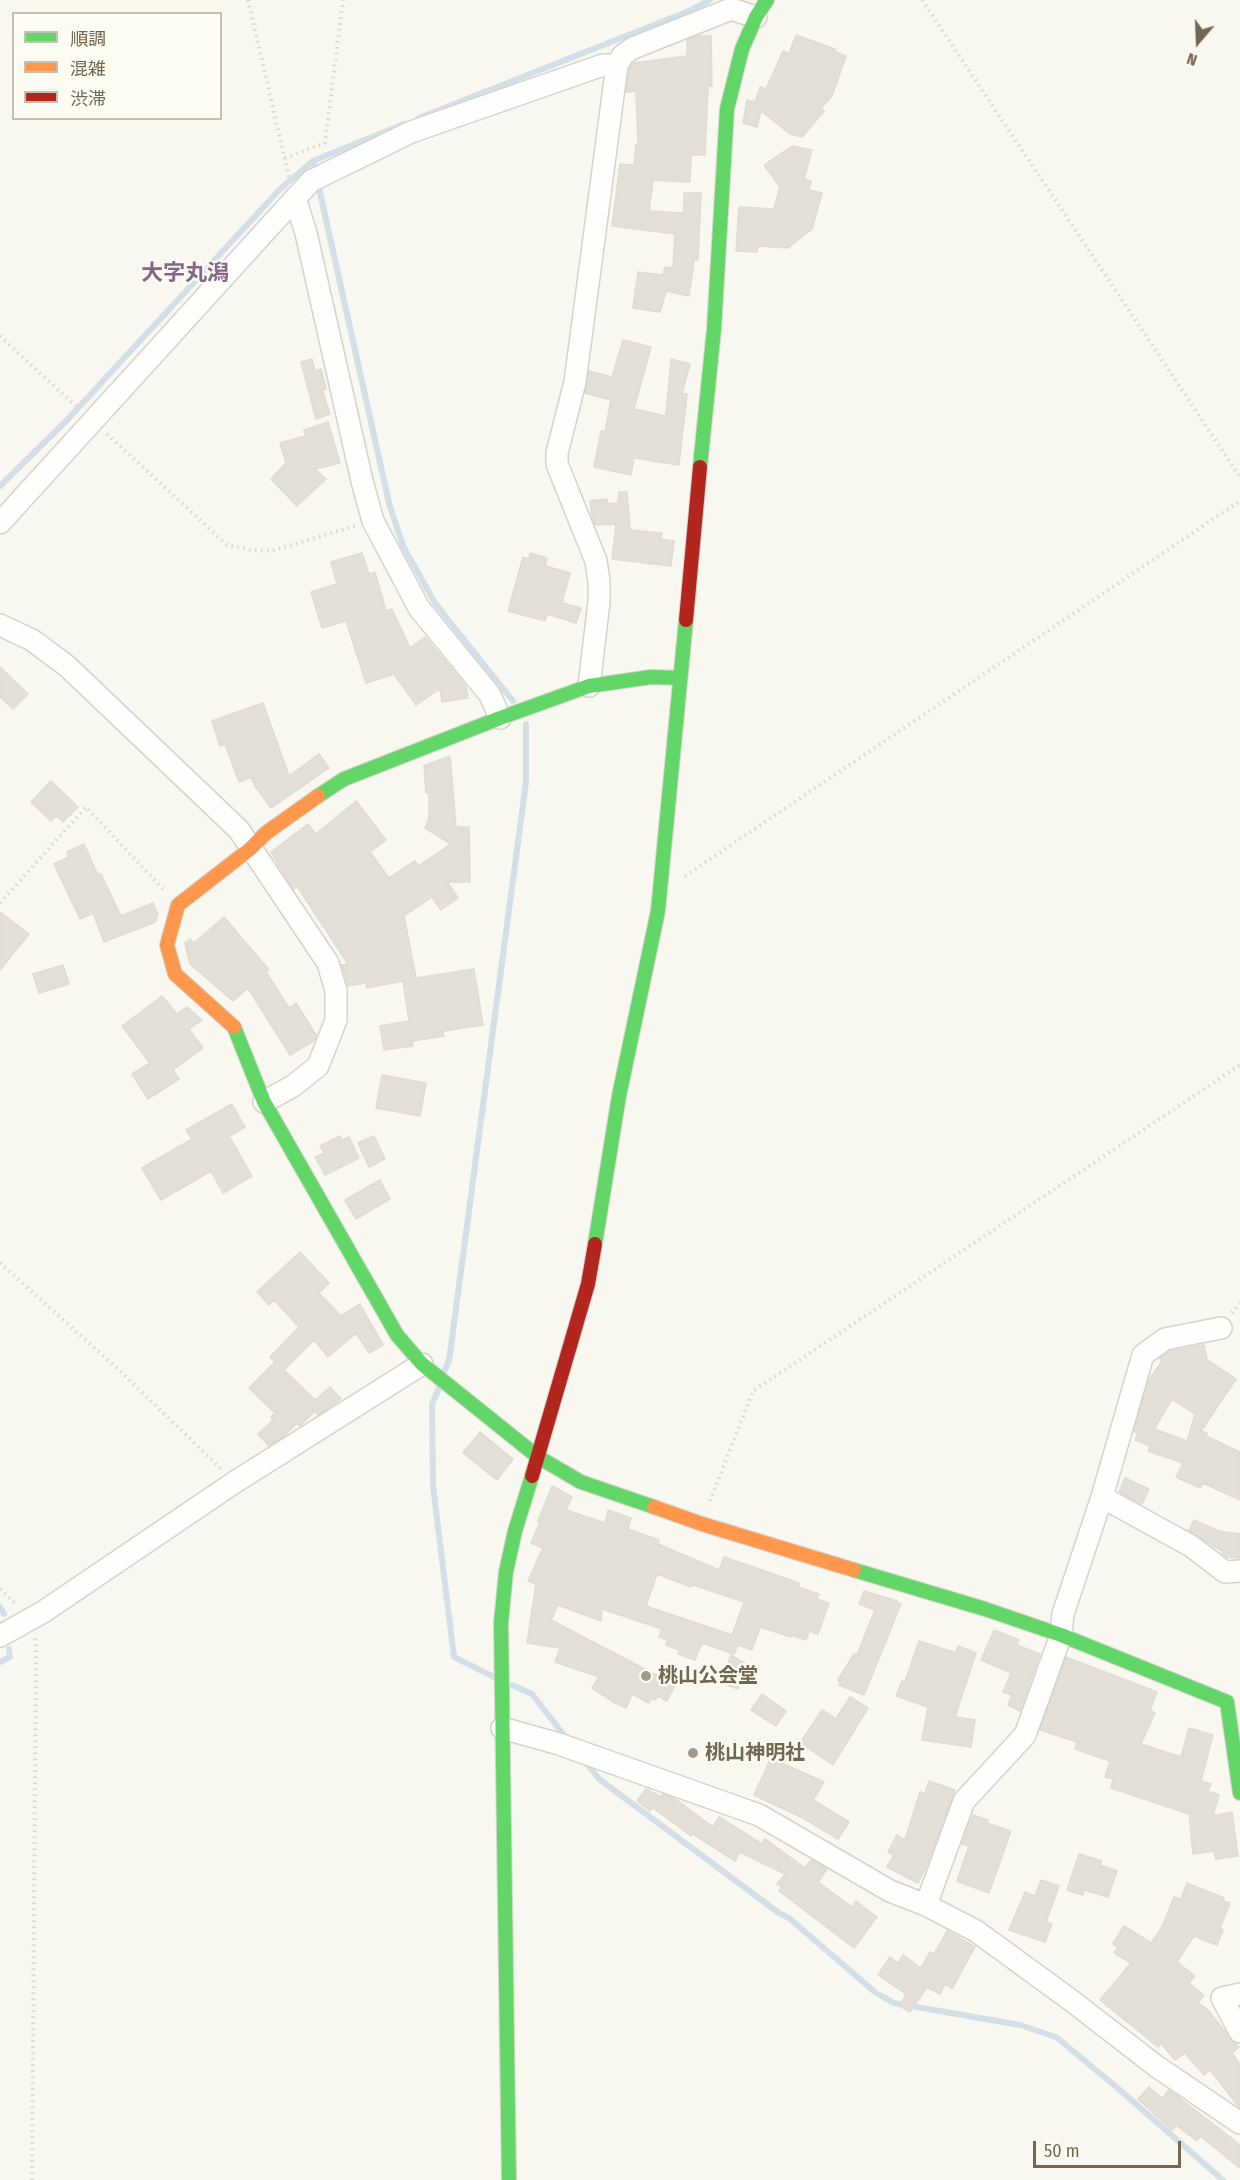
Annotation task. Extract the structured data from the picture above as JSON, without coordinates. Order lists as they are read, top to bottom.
{
  "districts": ["大字丸潟"],
  "places": ["桃山公会堂", "桃山神明社"],
  "legend": ["順調", "混雑", "渋滞"],
  "scale_bar": "50 m",
  "north": "bottom"
}
